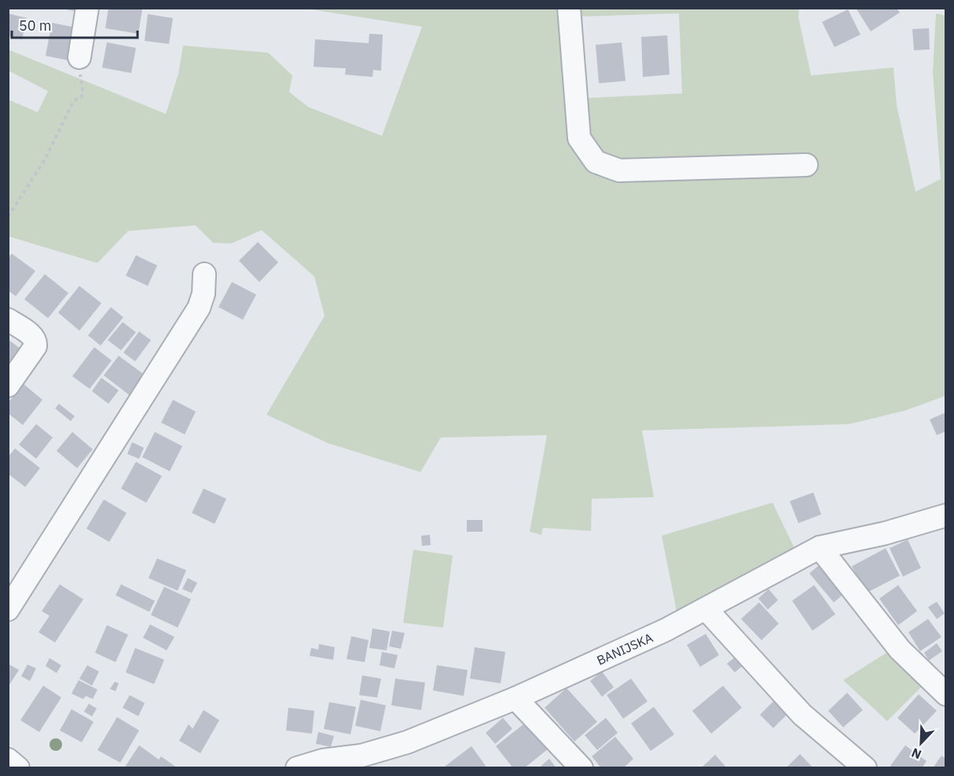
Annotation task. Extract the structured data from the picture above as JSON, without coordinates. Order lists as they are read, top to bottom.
{
  "streets": {
    "street": ["BANIJSKA"]
  },
  "scale_bar": "50 m",
  "north": "bottom left"
}
